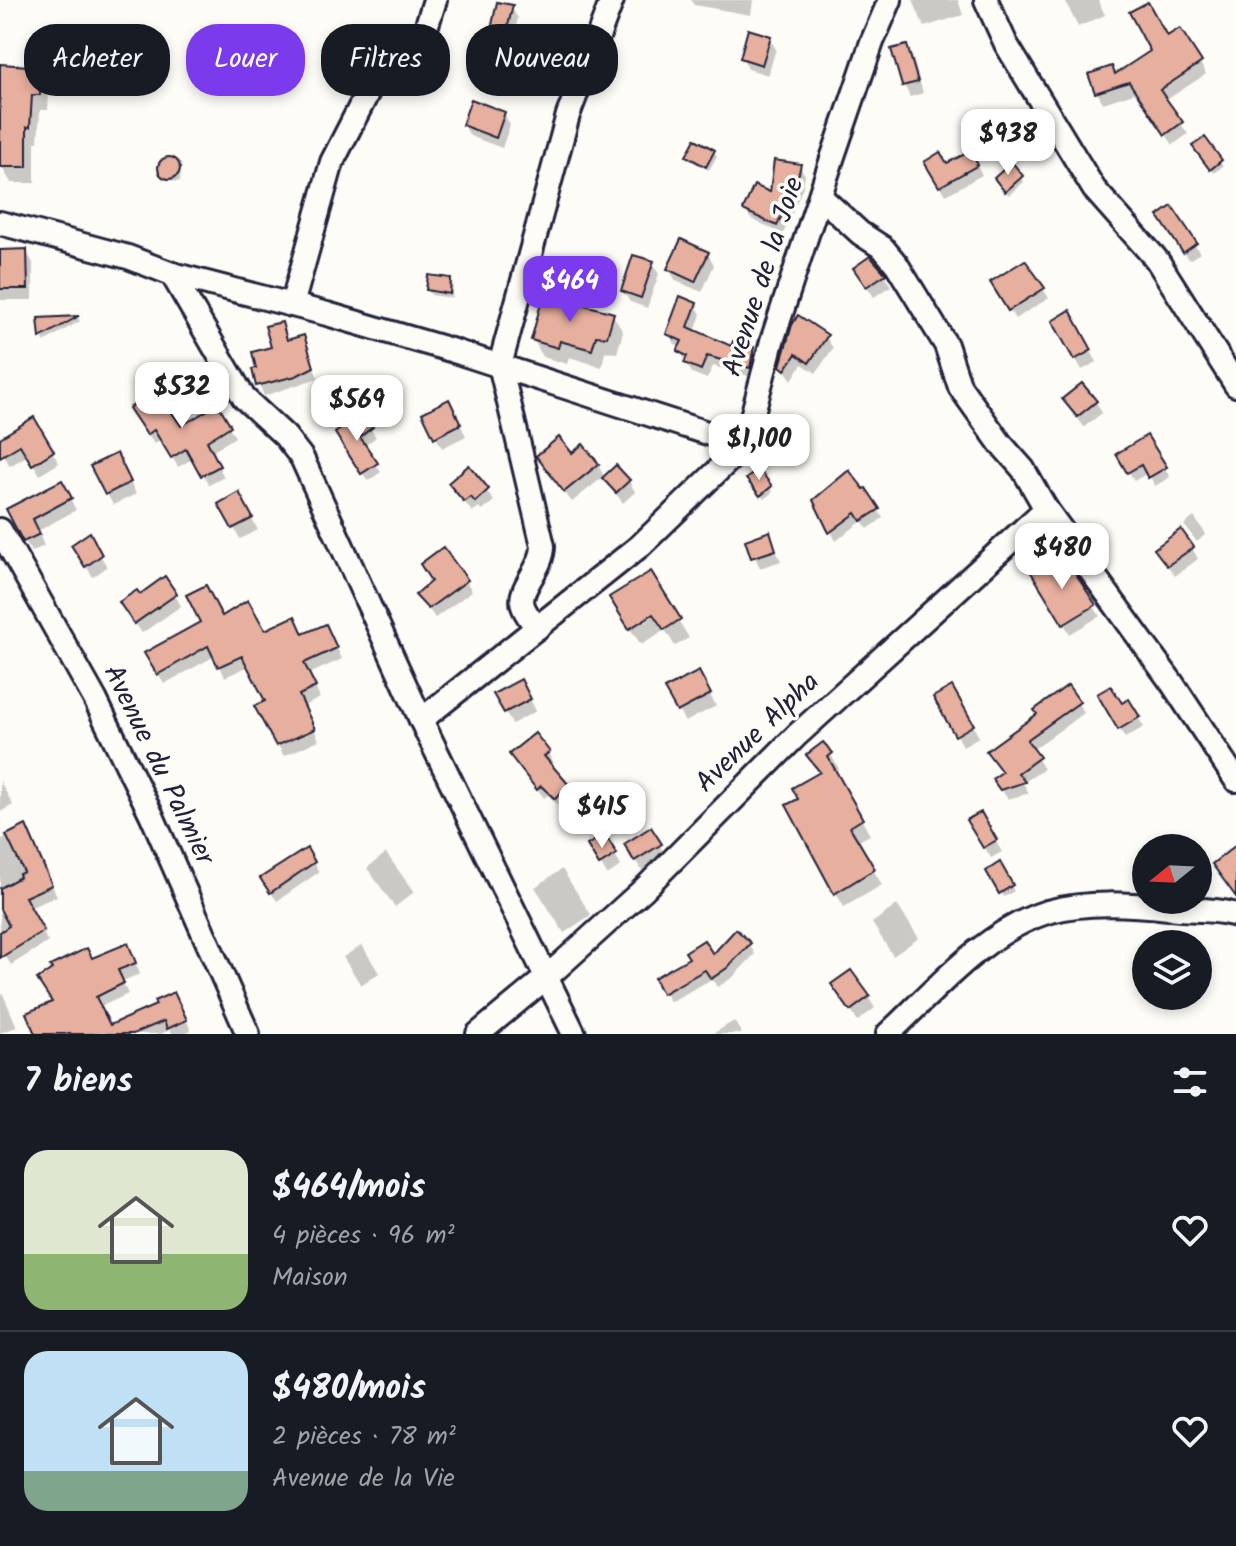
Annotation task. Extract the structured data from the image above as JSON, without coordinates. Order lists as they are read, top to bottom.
{
  "streets": {
    "street": ["Avenue de la Joie", "Avenue Alpha", "Avenue du Palmier"]
  },
  "north": "left",
  "page": {
    "chip": [
      "Acheter",
      "Louer",
      "Filtres",
      "Nouveau"
    ],
    "price": [
      "$938",
      "$464",
      "$532",
      "$569",
      "$1,100",
      "$480",
      "$415"
    ],
    "heading": "7 biens",
    "list": [
      {
        "name": "$464/mois",
        "note": "4 pièces · 96 m² · Maison"
      },
      {
        "name": "$480/mois",
        "note": "2 pièces · 78 m² · Avenue de la Vie"
      }
    ]
  }
}
